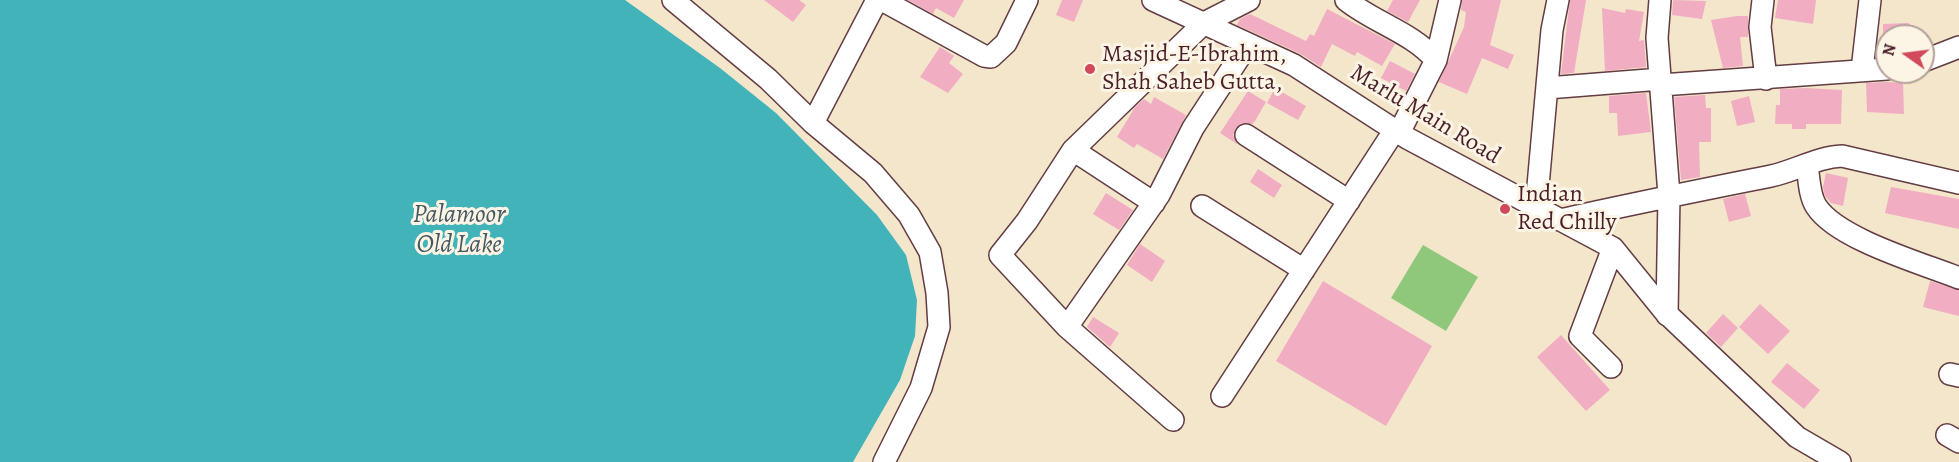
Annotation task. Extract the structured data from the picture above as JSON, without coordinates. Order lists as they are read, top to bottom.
{
  "streets": {
    "street": ["Marlu Main Road"]
  },
  "water": ["Palamoor Old Lake"],
  "places": ["Masjid-E-Ibrahim, Shah Saheb Gutta,", "Indian Red Chilly"],
  "north": "left"
}
